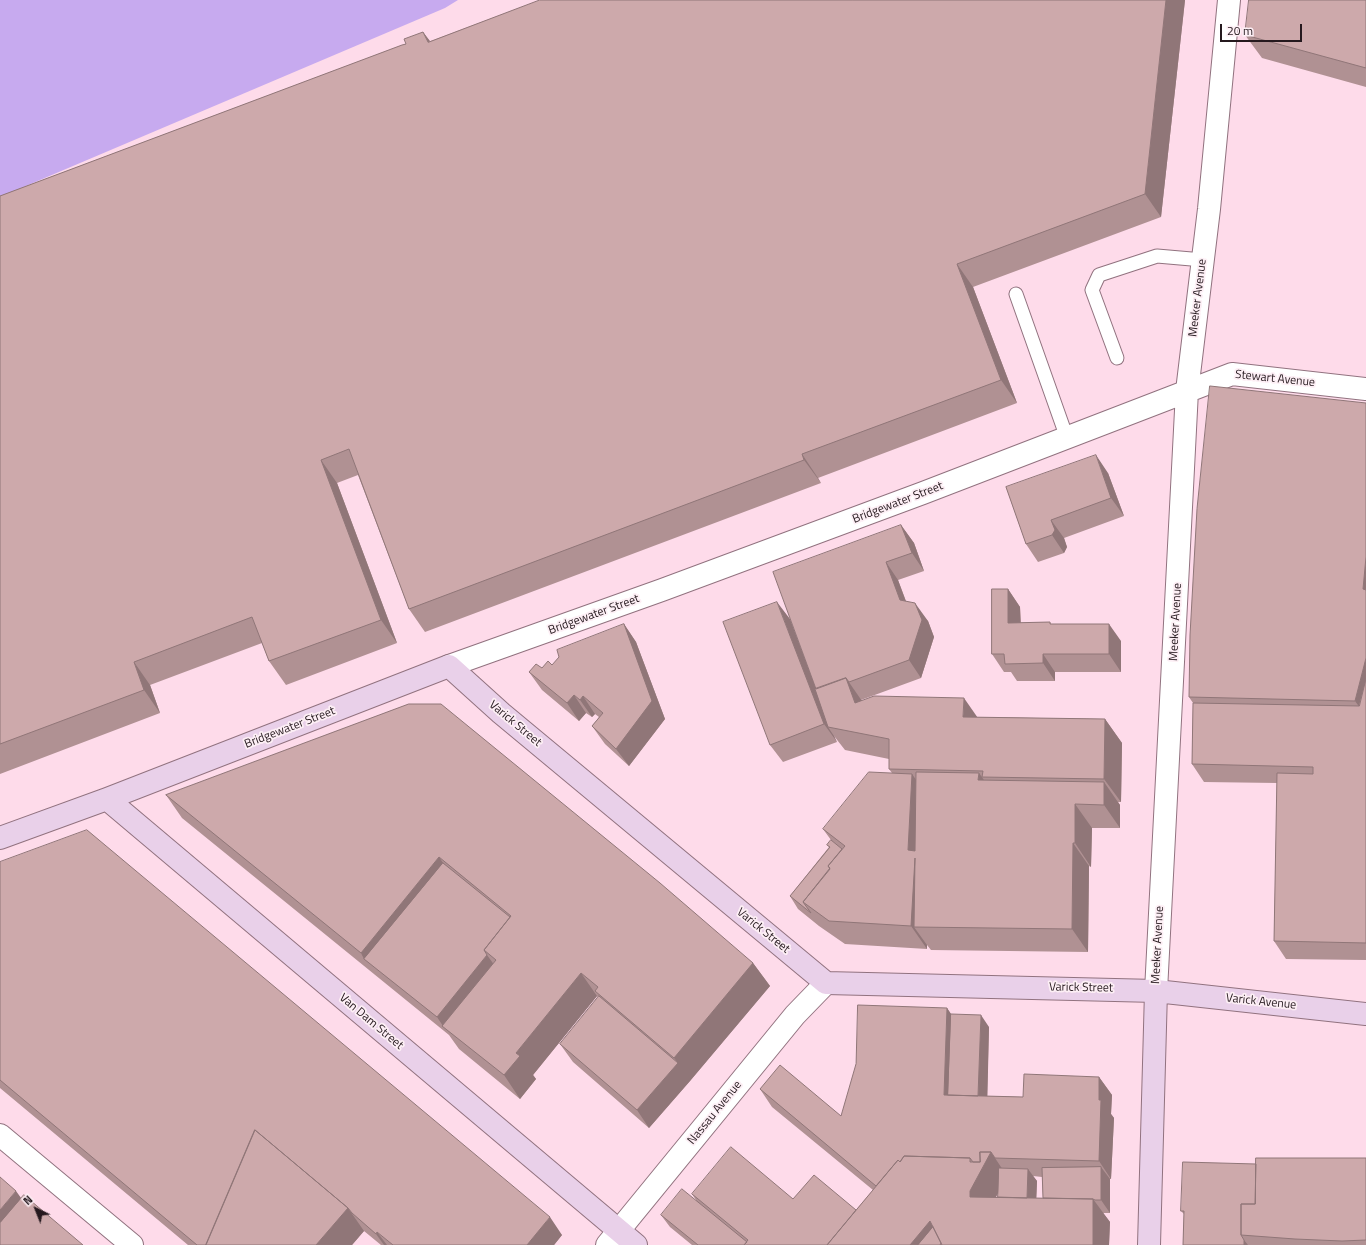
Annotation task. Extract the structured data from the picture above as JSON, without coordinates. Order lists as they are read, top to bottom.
{
  "streets": {
    "main road": [
      "Meeker Avenue",
      "Bridgewater Street",
      "Varick Street",
      "Varick Avenue",
      "Van Dam Street"
    ],
    "street": ["Stewart Avenue", "Nassau Avenue"]
  },
  "crossings": [
    ["Meeker Avenue", "Stewart Avenue"],
    ["Meeker Avenue", "Bridgewater Street"],
    ["Meeker Avenue", "Varick Street"],
    ["Meeker Avenue", "Varick Avenue"],
    ["Stewart Avenue", "Bridgewater Street"],
    ["Bridgewater Street", "Varick Street"],
    ["Bridgewater Street", "Van Dam Street"],
    ["Varick Street", "Varick Avenue"],
    ["Varick Street", "Nassau Avenue"],
    ["Van Dam Street", "Nassau Avenue"]
  ],
  "scale_bar": "20 m",
  "north": "top left"
}
